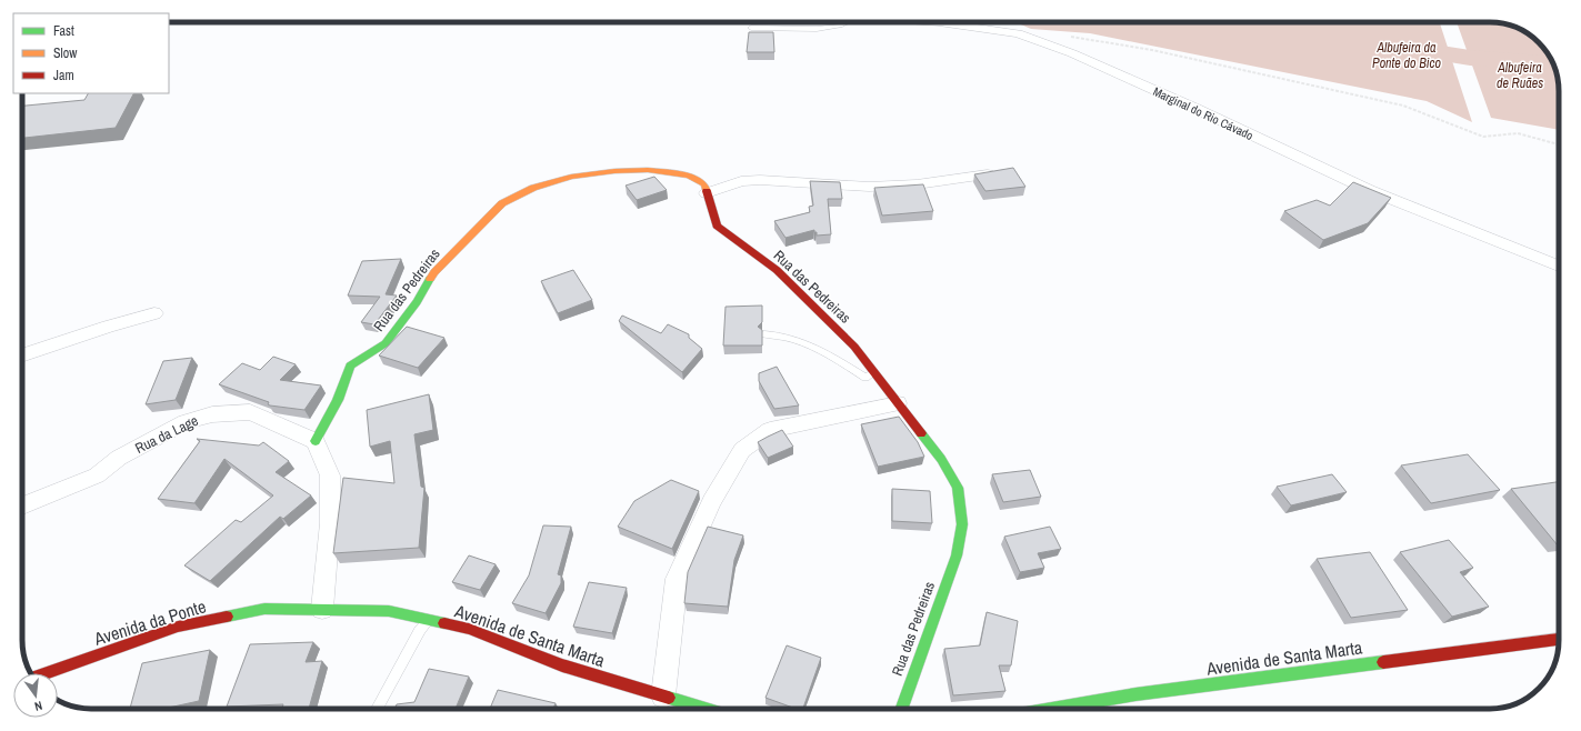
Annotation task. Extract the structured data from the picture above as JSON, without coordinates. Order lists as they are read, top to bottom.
{
  "streets": {
    "street": [
      "Marginal do Rio Cávado",
      "Rua das Pedreiras",
      "Rua da Lage",
      "Avenida da Ponte",
      "Avenida de Santa Marta"
    ]
  },
  "crossings": [
    ["Rua das Pedreiras", "Rua da Lage"],
    ["Avenida da Ponte", "Avenida de Santa Marta"]
  ],
  "water": ["Albufeira da Ponte do Bico", "Albufeira de Ruães"],
  "legend": ["Fast", "Slow", "Jam"],
  "north": "bottom"
}
